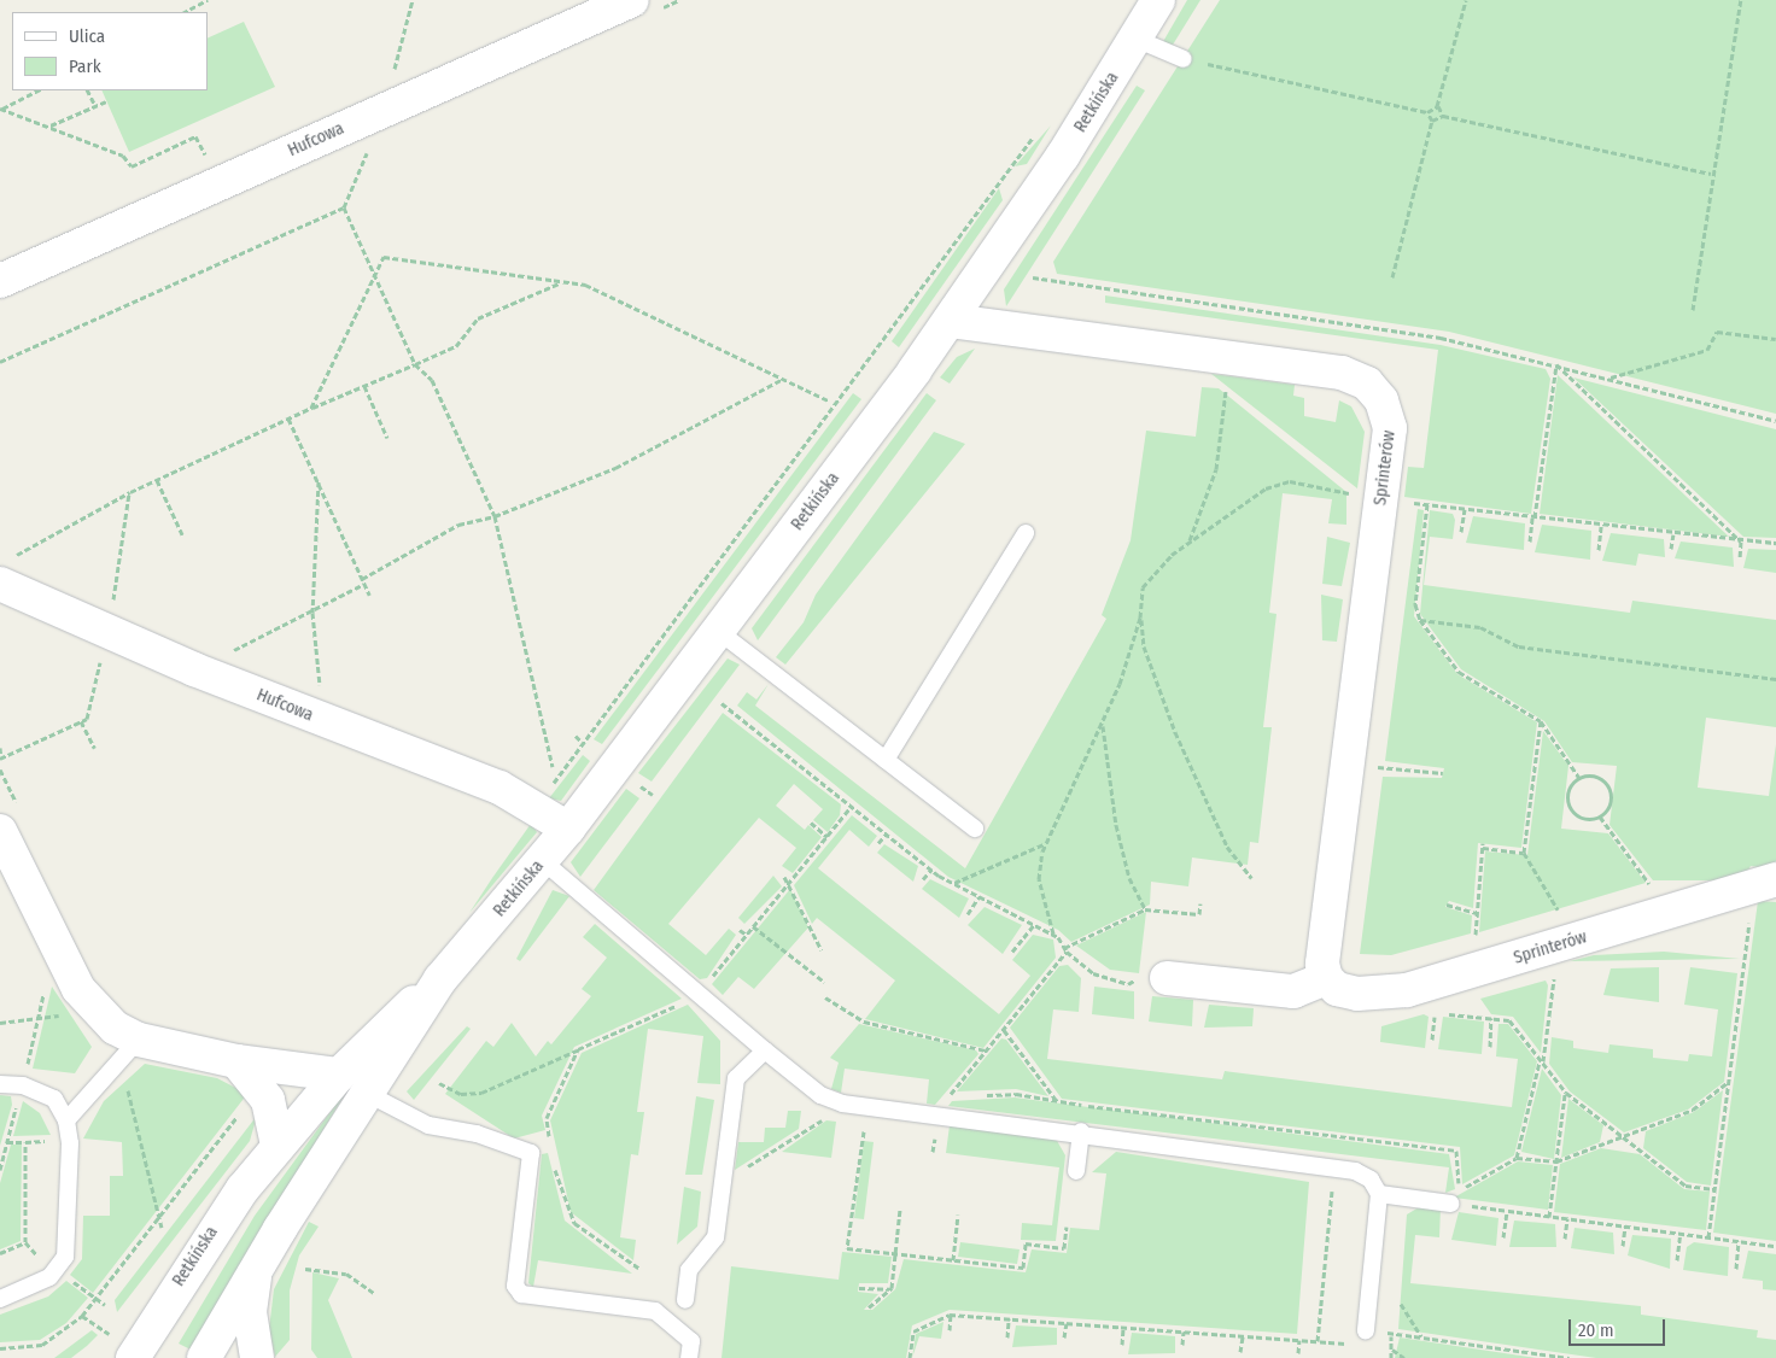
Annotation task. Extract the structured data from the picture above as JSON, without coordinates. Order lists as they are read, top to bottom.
{
  "streets": {
    "street": ["Retkińska", "Hufcowa", "Sprinterów"]
  },
  "crossings": [
    ["Retkińska", "Hufcowa"],
    ["Retkińska", "Sprinterów"]
  ],
  "legend": ["Ulica", "Park"],
  "scale_bar": "20 m"
}
